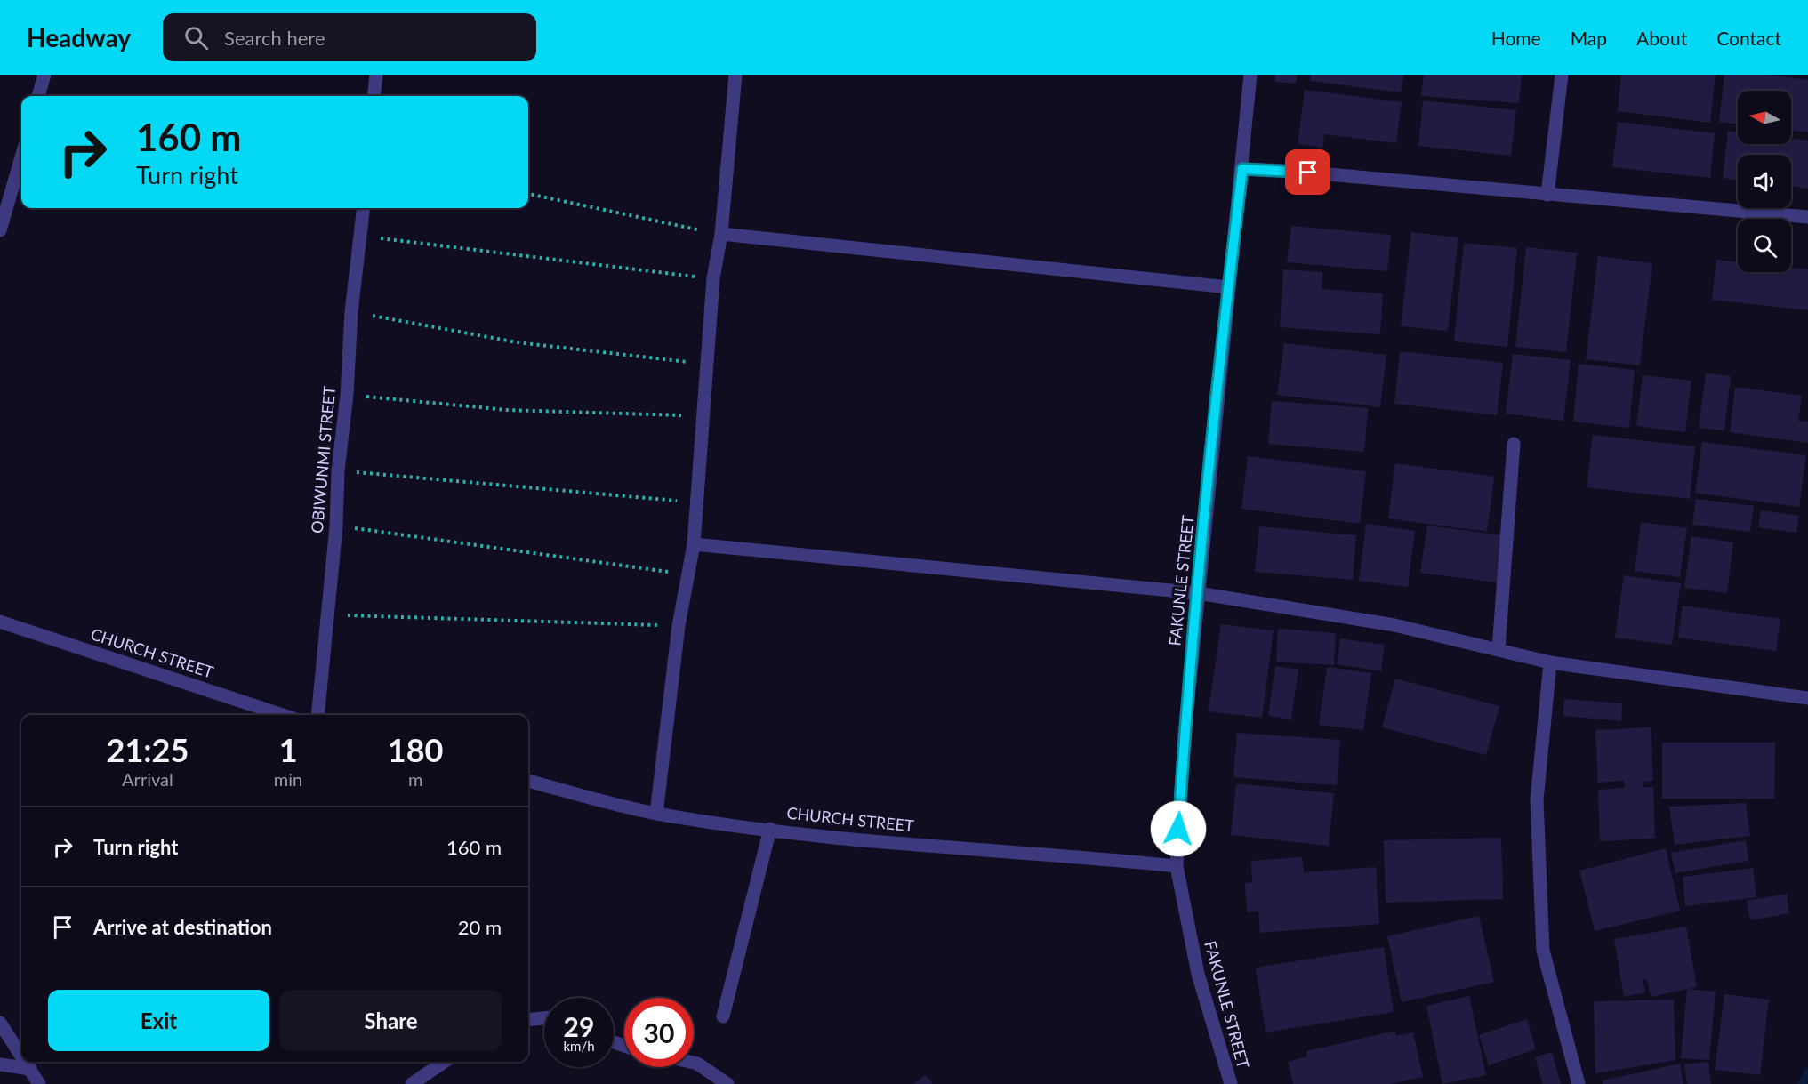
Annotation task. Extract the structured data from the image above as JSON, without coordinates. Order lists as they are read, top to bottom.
{
  "streets": {
    "street": ["OBIWUNMI STREET", "FAKUNLE STREET", "CHURCH STREET"]
  },
  "crossings": [
    ["FAKUNLE STREET", "CHURCH STREET"]
  ],
  "north": "left",
  "page": {
    "header": "Headway",
    "search": "Search here",
    "nav": [
      "Home",
      "Map",
      "About",
      "Contact"
    ],
    "turn": ["160 m", "Turn right"],
    "eta": [
      "21:25",
      "Arrival",
      "1",
      "min",
      "180",
      "m"
    ],
    "list": [
      {
        "name": "Turn right",
        "value": "160 m"
      },
      {
        "name": "Arrive at destination",
        "value": "20 m"
      }
    ],
    "buttons": ["Exit", "Share"],
    "speed": "29 km/h",
    "limit": "30"
  }
}
